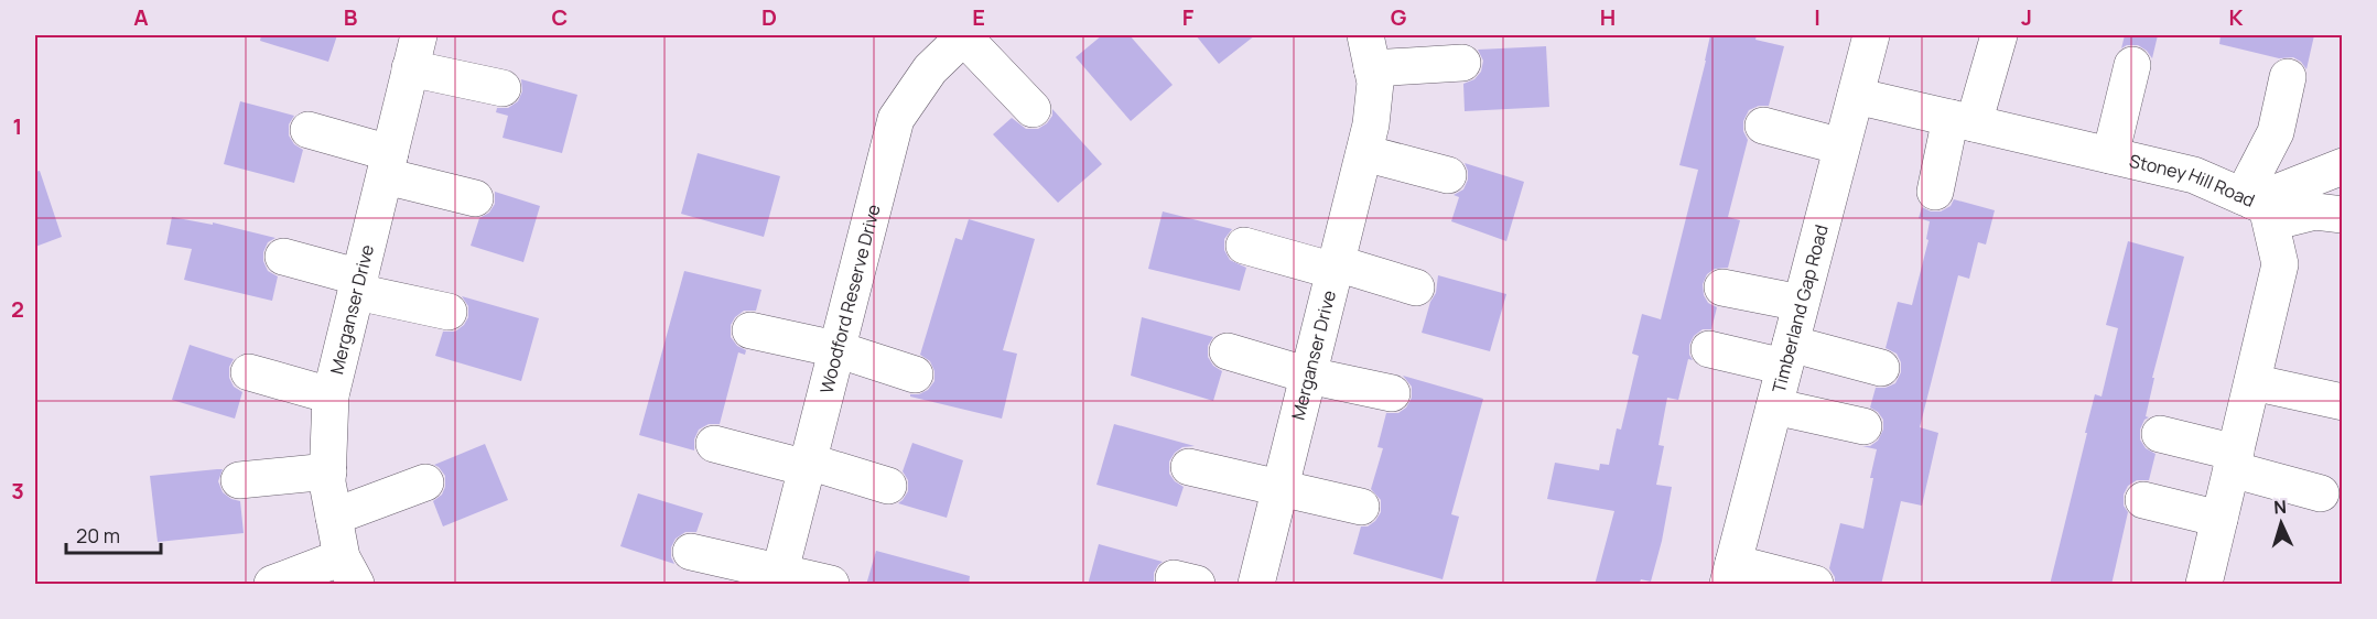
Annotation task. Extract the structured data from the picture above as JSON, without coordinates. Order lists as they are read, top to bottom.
{
  "streets": {
    "street": [
      "Stoney Hill Road",
      "Woodford Reserve Drive",
      "Merganser Drive",
      "Timberland Gap Road"
    ]
  },
  "crossings": [
    ["Stoney Hill Road", "Timberland Gap Road"]
  ],
  "scale_bar": "20 m",
  "north": "top",
  "grid": {
    "columns": [
      "A",
      "B",
      "C",
      "D",
      "E",
      "F",
      "G",
      "H",
      "I",
      "J",
      "K"
    ],
    "rows": ["1", "2", "3"]
  }
}
